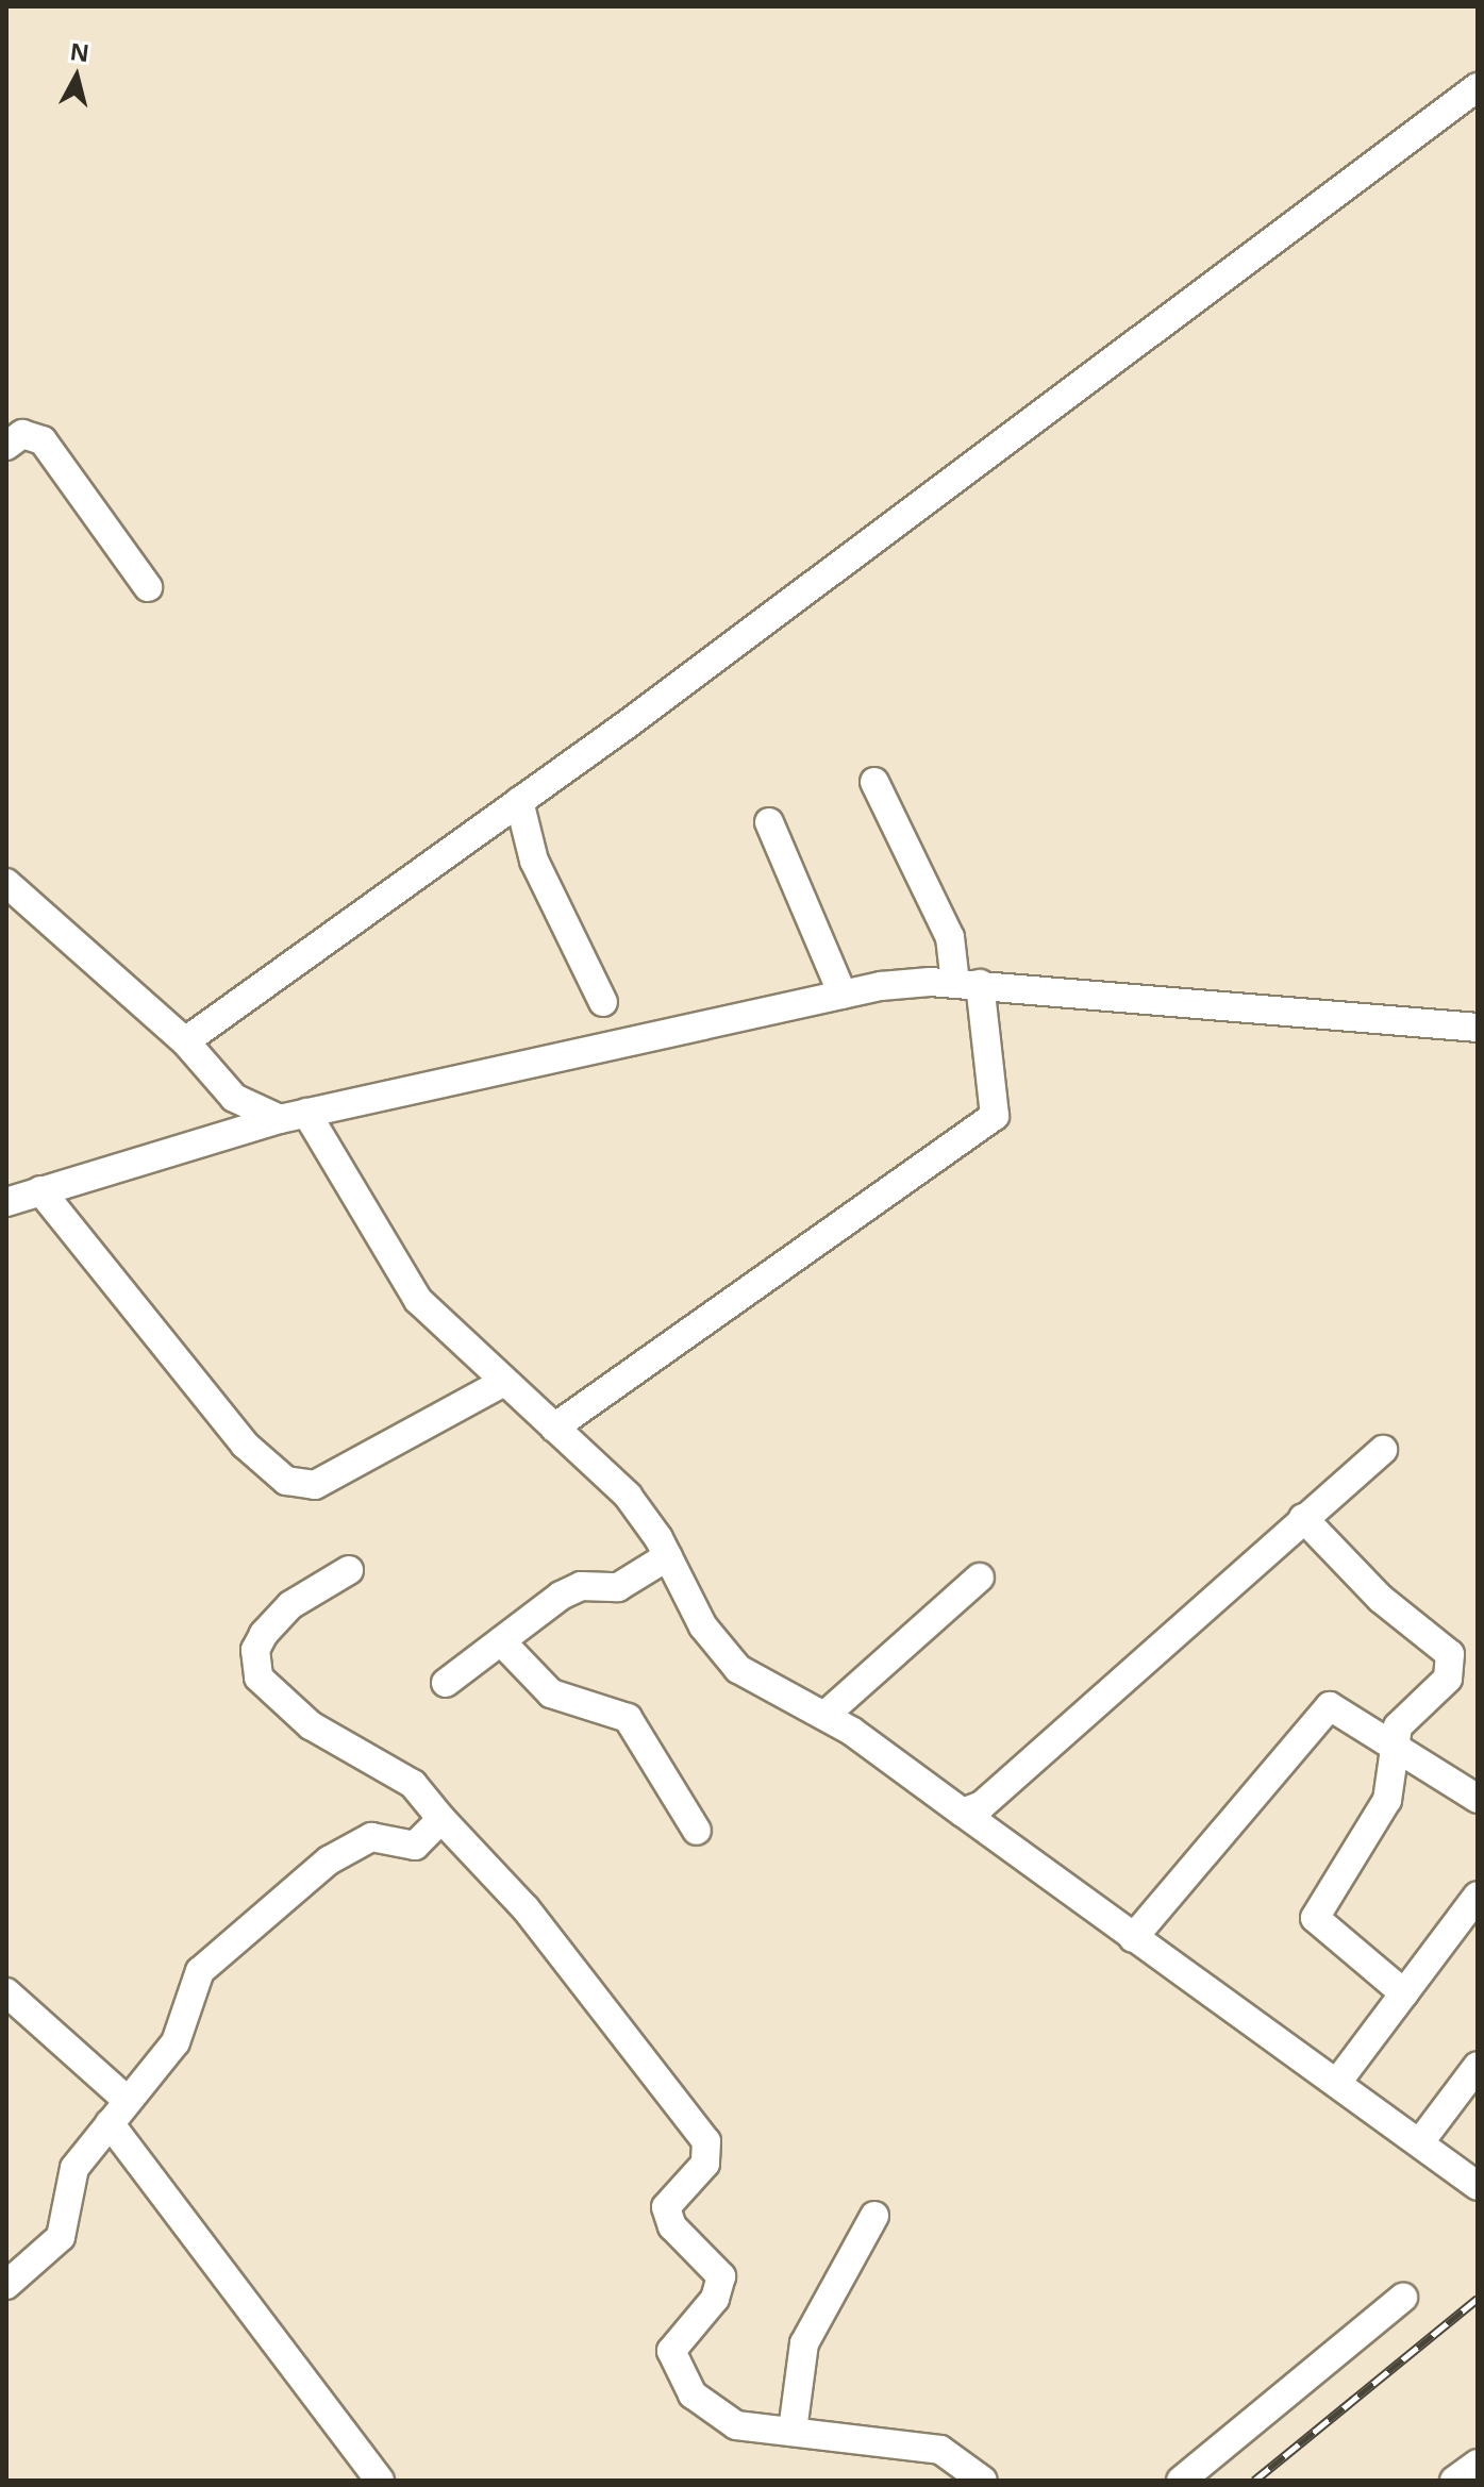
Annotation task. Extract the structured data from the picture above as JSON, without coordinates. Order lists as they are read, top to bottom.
{
  "north": "top"
}
